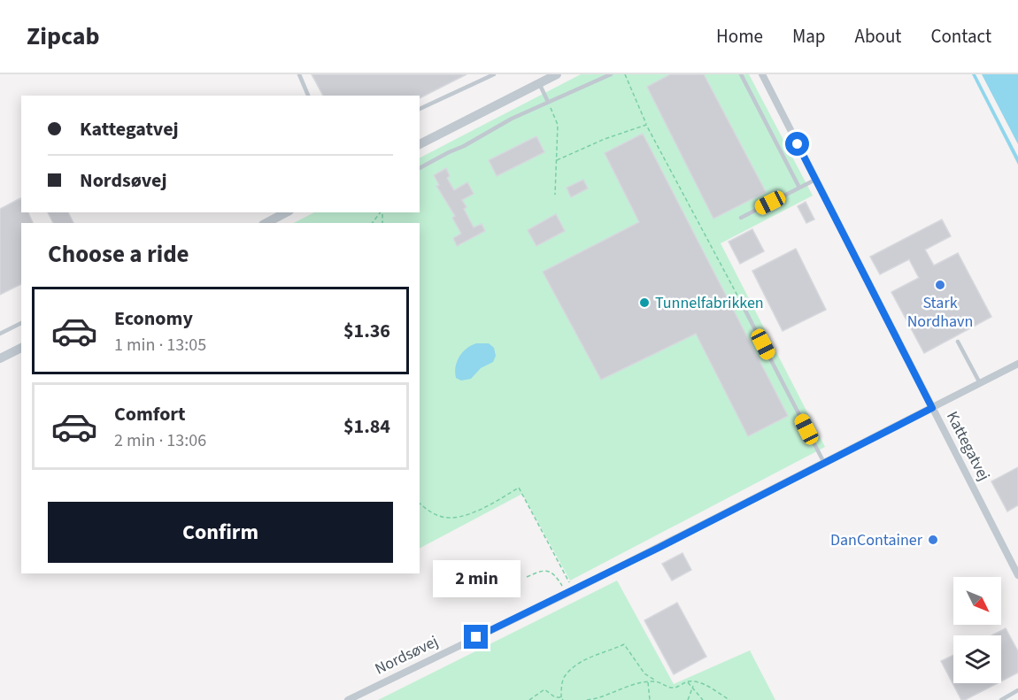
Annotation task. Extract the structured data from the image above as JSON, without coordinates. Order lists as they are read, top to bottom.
{
  "streets": {
    "street": ["Kattegatvej", "Nordsøvej"]
  },
  "crossings": [
    ["Kattegatvej", "Nordsøvej"]
  ],
  "places": ["Stark Nordhavn", "Tunnelfabrikken", "DanContainer"],
  "north": "bottom right",
  "page": {
    "header": "Zipcab",
    "nav": [
      "Home",
      "Map",
      "About",
      "Contact"
    ],
    "banner": ["Kattegatvej", "Nordsøvej"],
    "heading": "Choose a ride",
    "list": [
      {
        "name": "Economy",
        "note": "1 min · 13:05",
        "value": "$1.36"
      },
      {
        "name": "Comfort",
        "note": "2 min · 13:06",
        "value": "$1.84"
      }
    ],
    "buttons": "Confirm",
    "bubble": "2 min"
  }
}
